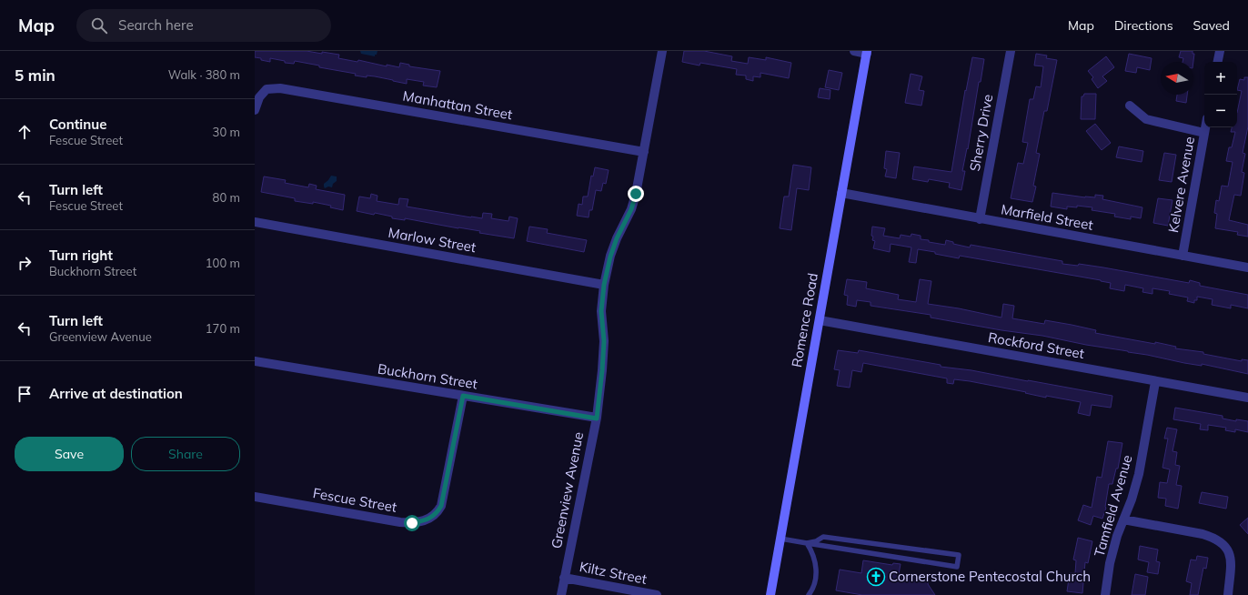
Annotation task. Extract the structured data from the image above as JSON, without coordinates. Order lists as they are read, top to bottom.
{
  "streets": {
    "street": [
      "Manhattan Street",
      "Sherry Drive",
      "Kelvere Avenue",
      "Marfield Street",
      "Marlow Street",
      "Romence Road",
      "Rockford Street",
      "Buckhorn Street",
      "Greenview Avenue",
      "Fescue Street",
      "Tamfield Avenue",
      "Kiltz Street"
    ]
  },
  "crossings": [
    ["Manhattan Street", "Greenview Avenue"],
    ["Sherry Drive", "Marfield Street"],
    ["Kelvere Avenue", "Marfield Street"],
    ["Marfield Street", "Romence Road"],
    ["Marlow Street", "Greenview Avenue"],
    ["Romence Road", "Rockford Street"],
    ["Rockford Street", "Tamfield Avenue"],
    ["Buckhorn Street", "Greenview Avenue"],
    ["Buckhorn Street", "Fescue Street"],
    ["Greenview Avenue", "Kiltz Street"]
  ],
  "places": {
    "church": ["Cornerstone Pentecostal Church"]
  },
  "north": "left",
  "page": {
    "header": "Map",
    "search": "Search here",
    "nav": ["Map", "Directions", "Saved"],
    "heading": ["5 min", "Walk · 380 m"],
    "map_buttons": ["+", "−"],
    "list": [
      ["Continue", "Fescue Street", "30 m"],
      ["Turn left", "Fescue Street", "80 m"],
      ["Turn right", "Buckhorn Street", "100 m"],
      ["Turn left", "Greenview Avenue", "170 m"],
      "Arrive at destination"
    ],
    "buttons": ["Save", "Share"]
  }
}
